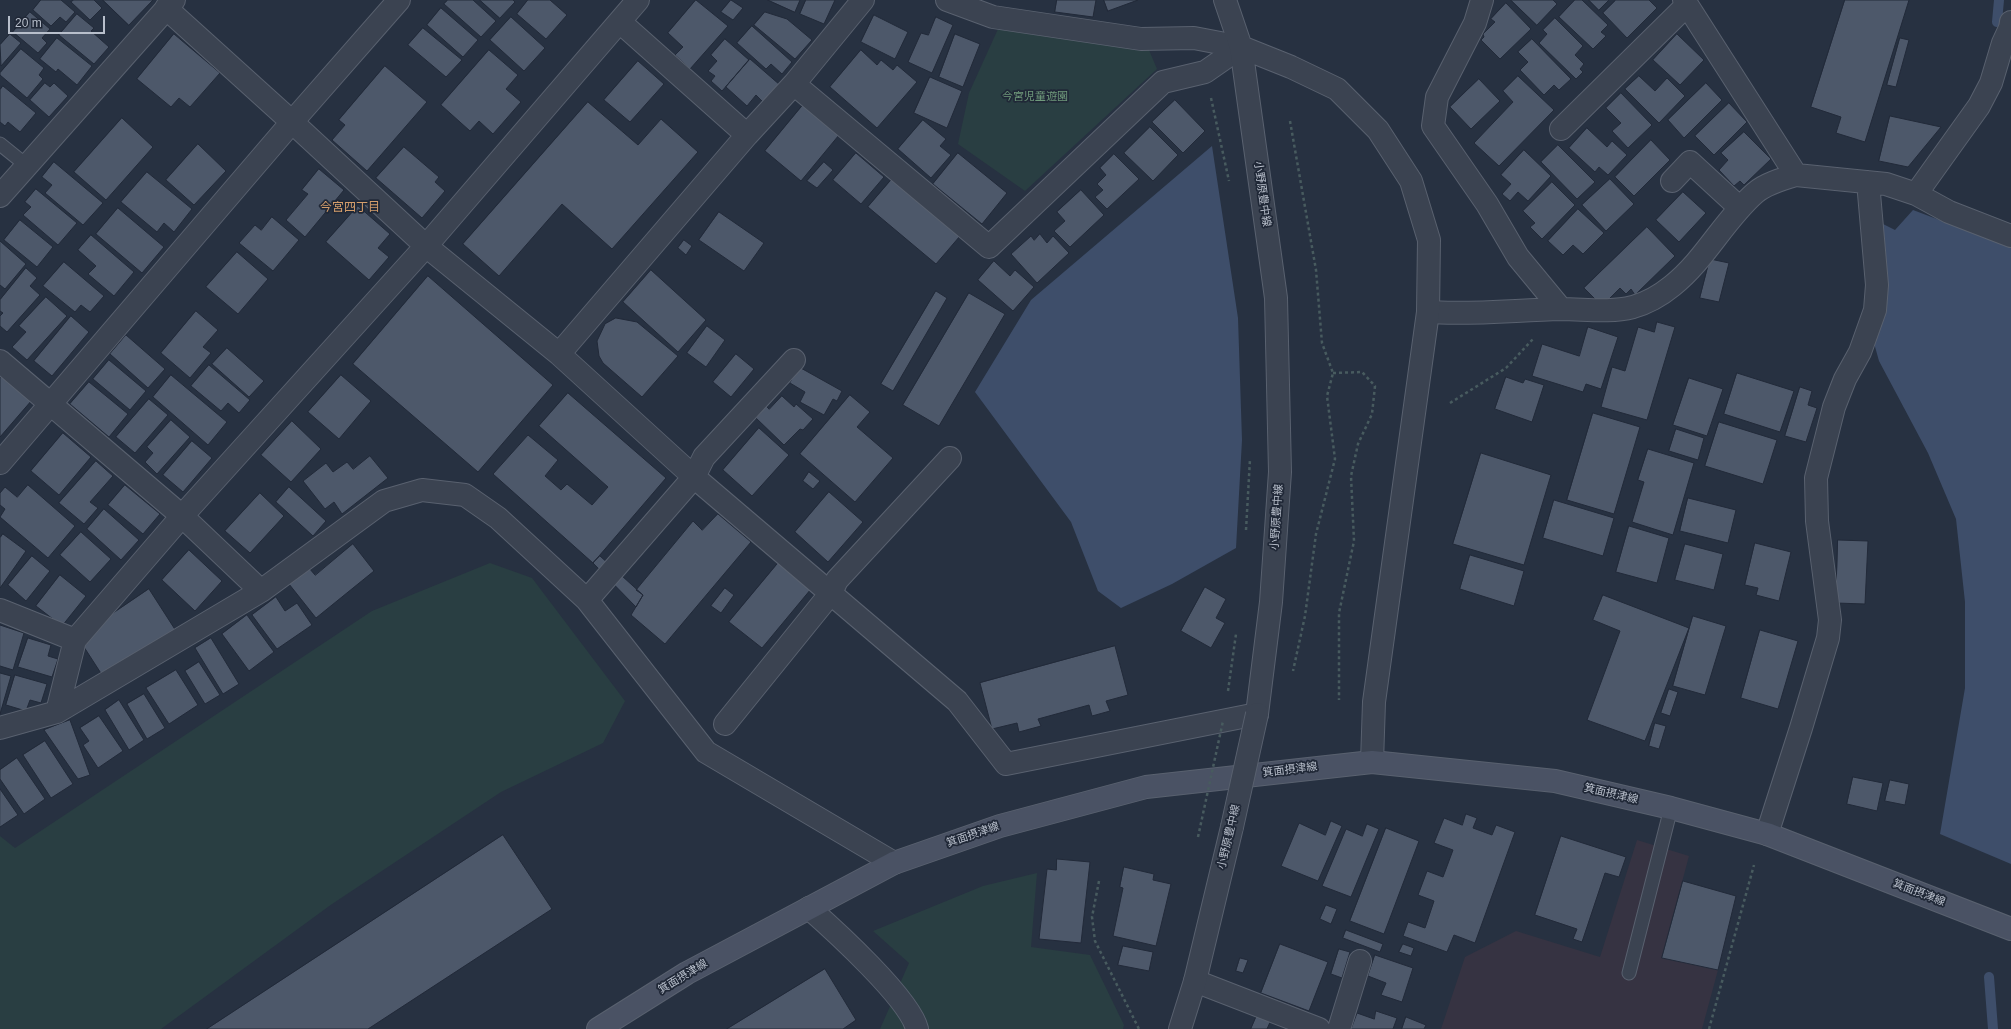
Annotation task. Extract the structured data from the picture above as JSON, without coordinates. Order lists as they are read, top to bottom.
{
  "streets": {
    "main road": ["箕面摂津線"],
    "street": ["小野原豊中線"]
  },
  "districts": ["今宮四丁目"],
  "parks": ["今宮児童遊園"],
  "scale_bar": "20 m"
}
